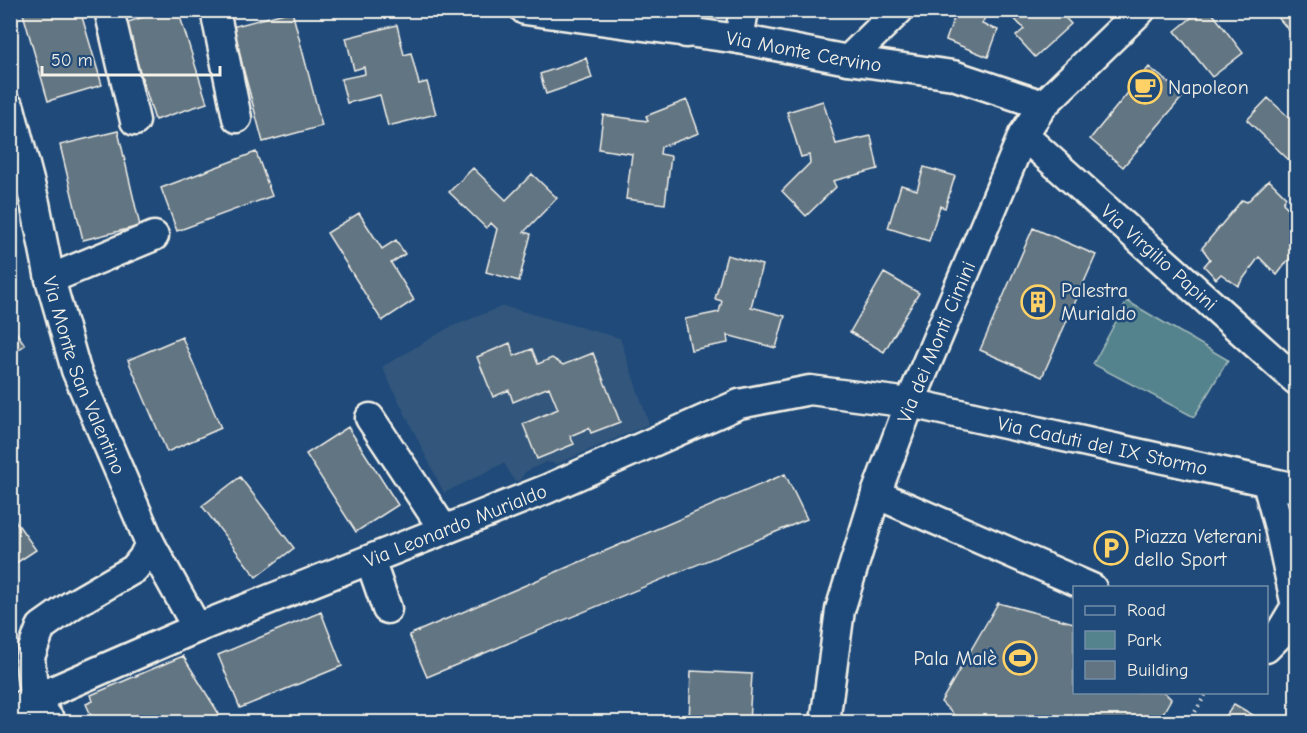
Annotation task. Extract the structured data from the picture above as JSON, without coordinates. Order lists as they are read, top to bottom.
{
  "streets": {
    "street": [
      "Via Monte Cervino",
      "Via Virgilio Papini",
      "Via dei Monti Cimini",
      "Via Monte San Valentino",
      "Via Caduti del IX Stormo",
      "Via Leonardo Murialdo"
    ]
  },
  "crossings": [
    ["Via Monte Cervino", "Via dei Monti Cimini"],
    ["Via Virgilio Papini", "Via dei Monti Cimini"],
    ["Via dei Monti Cimini", "Via Caduti del IX Stormo"],
    ["Via dei Monti Cimini", "Via Leonardo Murialdo"],
    ["Via Monte San Valentino", "Via Leonardo Murialdo"],
    ["Via Caduti del IX Stormo", "Via Leonardo Murialdo"]
  ],
  "places": {
    "cafe": ["Napoleon"],
    "building": ["Palestra Murialdo"],
    "parking": ["Piazza Veterani dello Sport"],
    "sports": ["Pala Malè"]
  },
  "legend": ["Road", "Park", "Building"],
  "scale_bar": "50 m"
}
